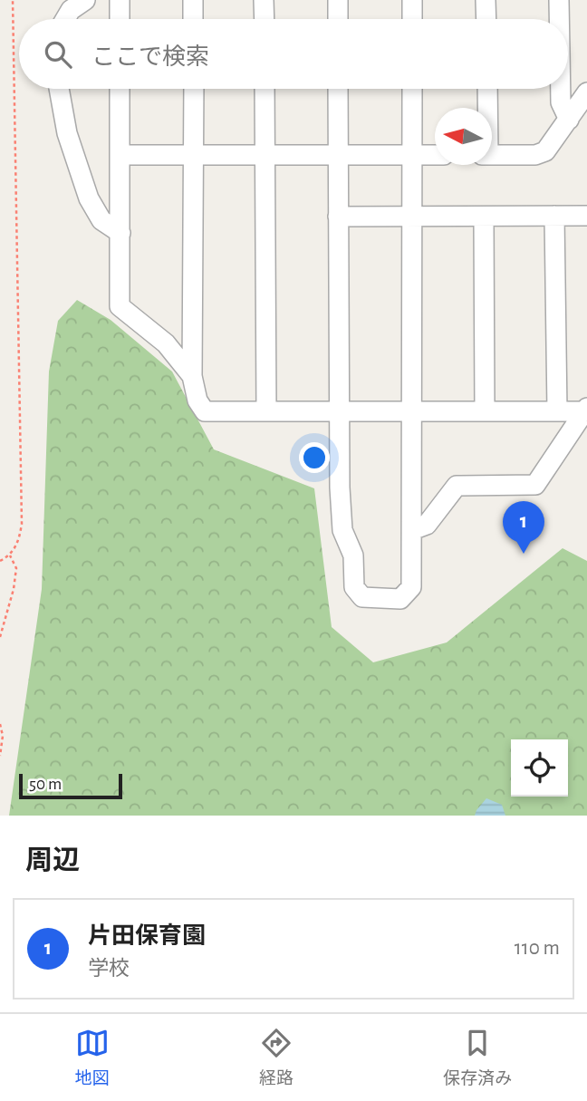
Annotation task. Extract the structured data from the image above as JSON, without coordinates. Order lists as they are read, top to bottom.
{
  "scale_bar": "50 m",
  "north": "left",
  "page": {
    "search": "ここで検索",
    "pins": "1",
    "scale": "50 m",
    "heading": "周辺",
    "list": [
      {
        "mark": "1",
        "name": "片田保育園",
        "note": "学校",
        "value": "110 m"
      }
    ],
    "nav": ["地図", "経路", "保存済み"]
  }
}
